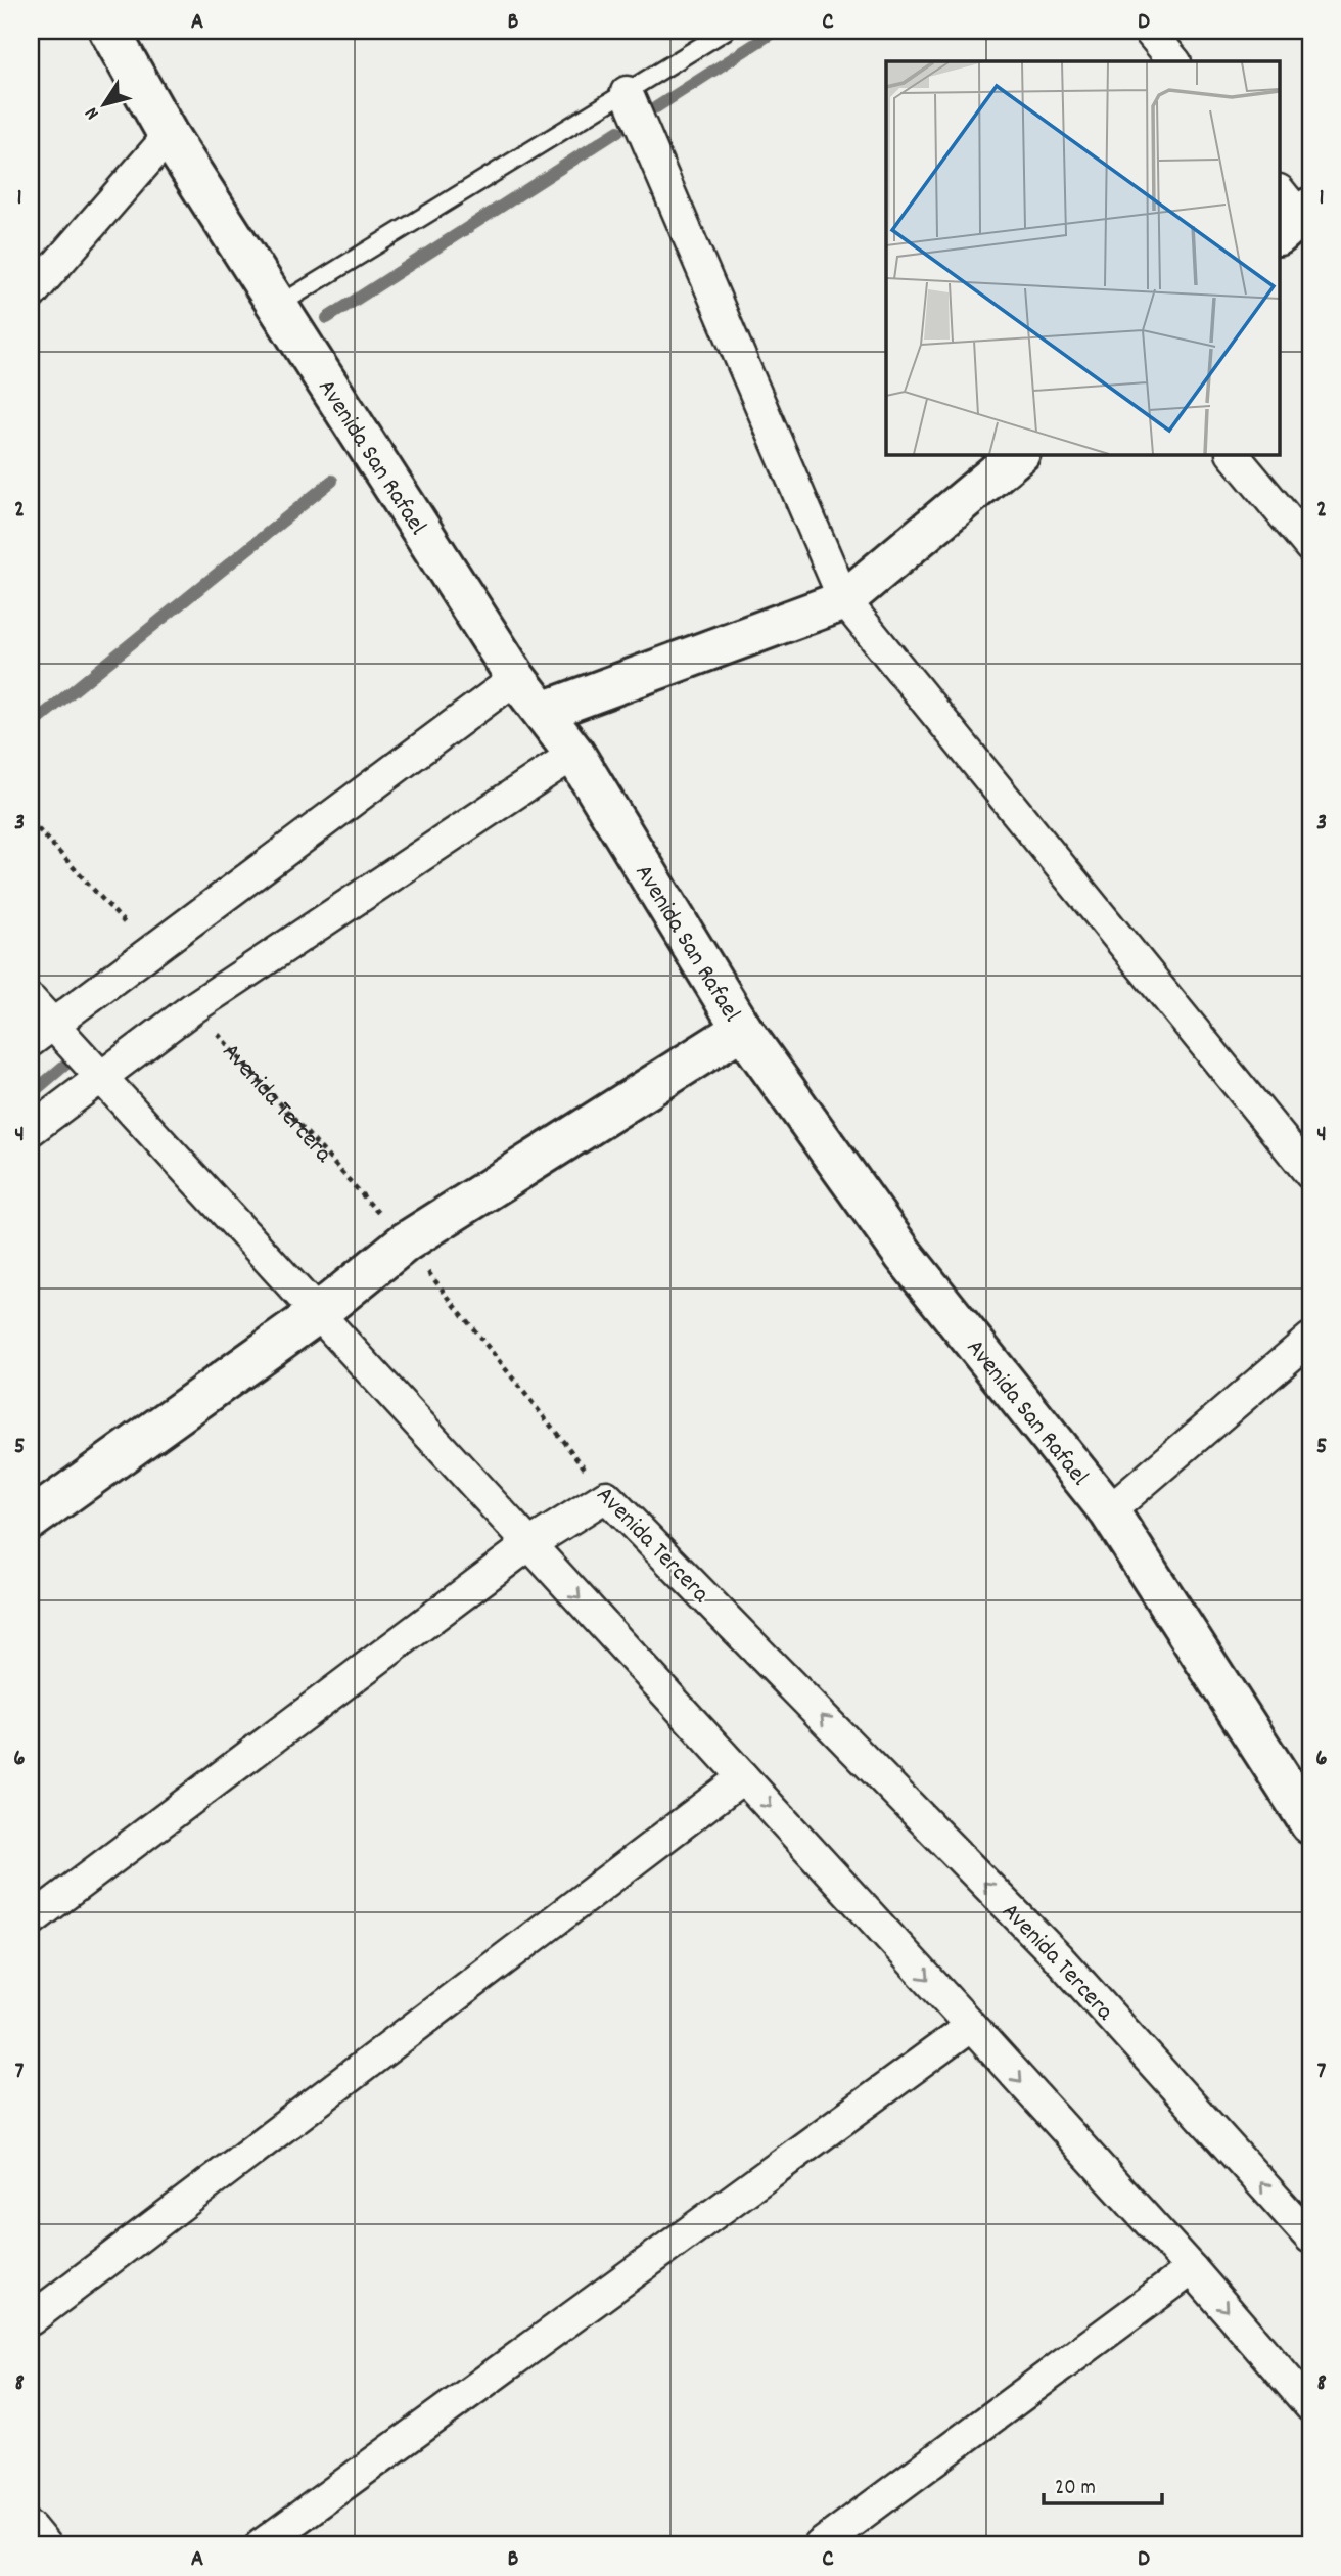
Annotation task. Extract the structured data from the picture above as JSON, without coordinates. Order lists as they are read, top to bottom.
{
  "streets": {
    "street": ["Avenida San Rafael", "Avenida Tercera"]
  },
  "one_way": ["Avenida Tercera"],
  "scale_bar": "20 m",
  "north": "bottom left",
  "grid": {
    "columns": [
      "A",
      "B",
      "C",
      "D"
    ],
    "rows": [
      "1",
      "2",
      "3",
      "4",
      "5",
      "6",
      "7",
      "8"
    ]
  }
}
